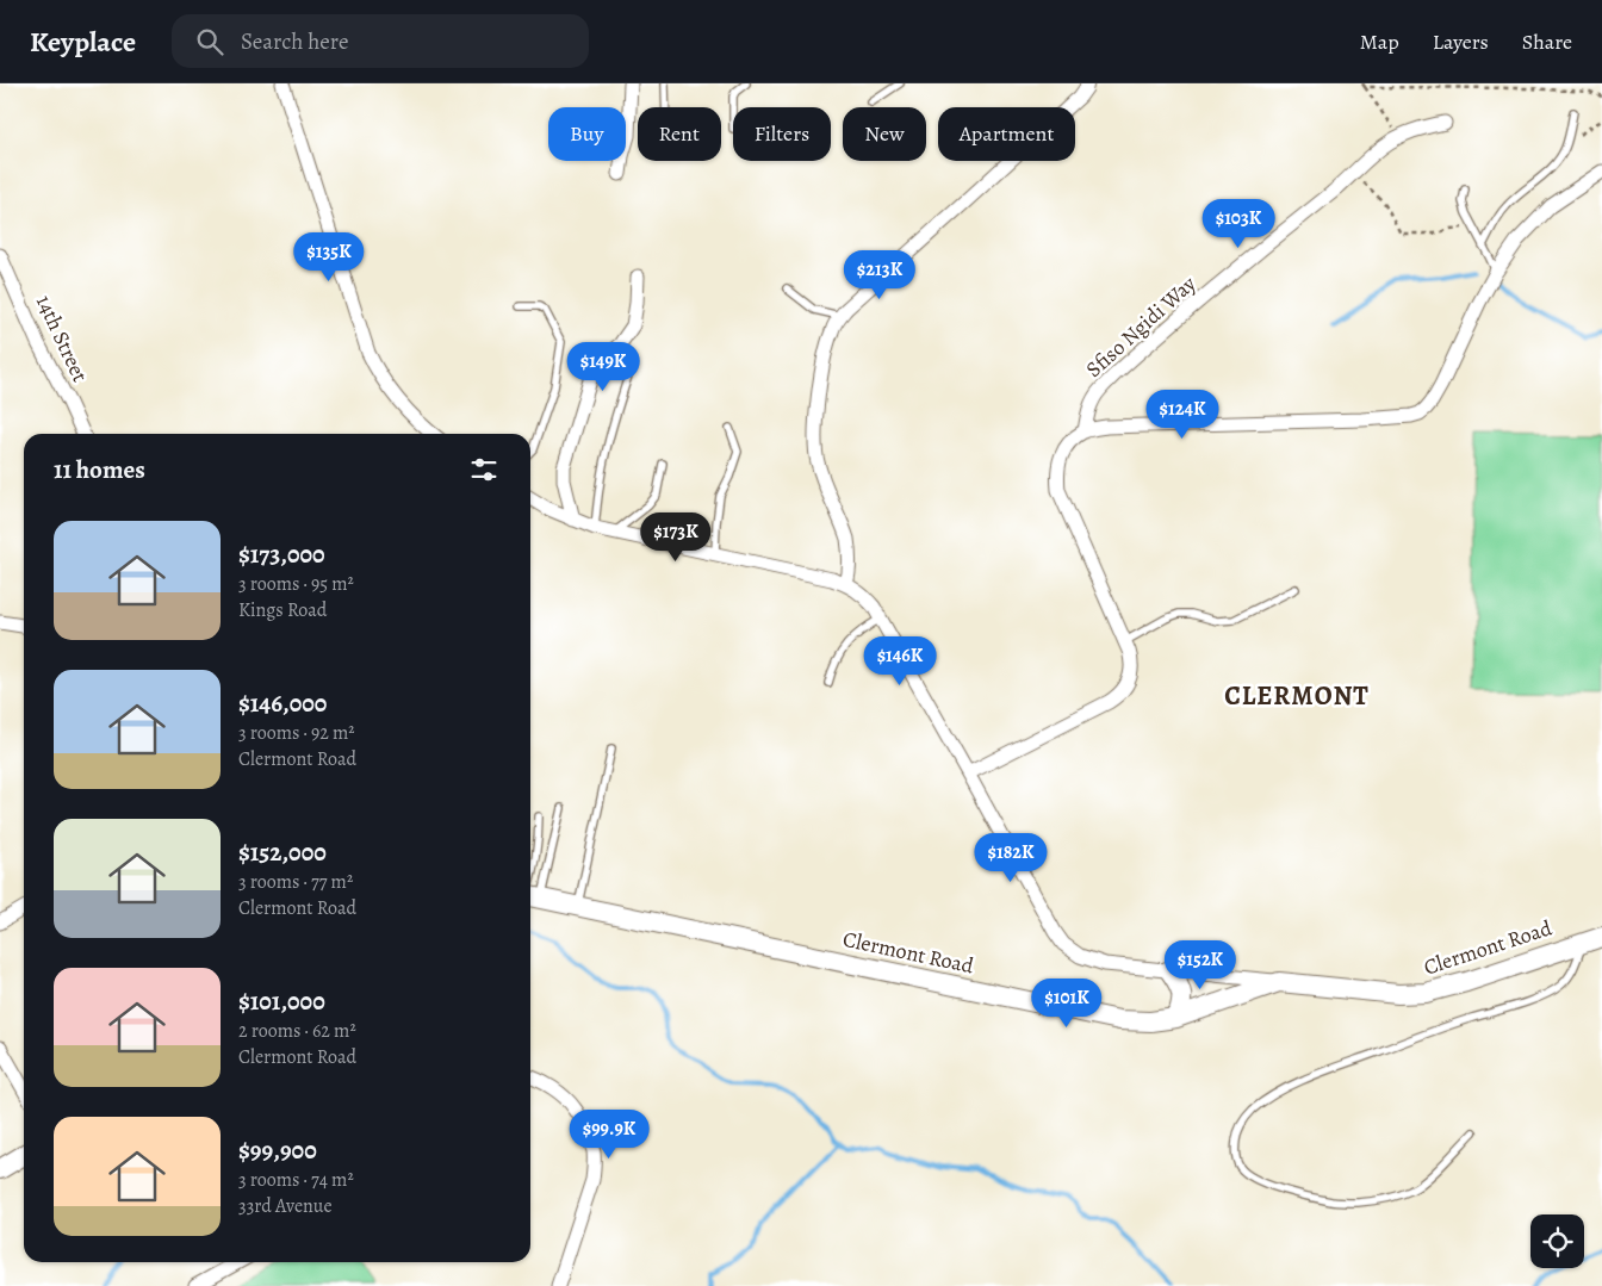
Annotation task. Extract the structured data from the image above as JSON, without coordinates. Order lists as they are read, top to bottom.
{
  "streets": {
    "street": ["Sfiso Ngidi Way", "14th Street", "Clermont Road"]
  },
  "districts": ["CLERMONT"],
  "page": {
    "header": "Keyplace",
    "search": "Search here",
    "nav": ["Map", "Layers", "Share"],
    "chip": [
      "Buy",
      "Rent",
      "Filters",
      "New",
      "Apartment"
    ],
    "price": [
      "$103K",
      "$135K",
      "$213K",
      "$149K",
      "$124K",
      "$173K",
      "$146K",
      "$182K",
      "$152K",
      "$101K",
      "$99.9K"
    ],
    "heading": "11 homes",
    "list": [
      {
        "name": "$173,000",
        "note": "3 rooms · 95 m² · Kings Road"
      },
      {
        "name": "$146,000",
        "note": "3 rooms · 92 m² · Clermont Road"
      },
      {
        "name": "$152,000",
        "note": "3 rooms · 77 m² · Clermont Road"
      },
      {
        "name": "$101,000",
        "note": "2 rooms · 62 m² · Clermont Road"
      },
      {
        "name": "$99,900",
        "note": "3 rooms · 74 m² · 33rd Avenue"
      }
    ]
  }
}
